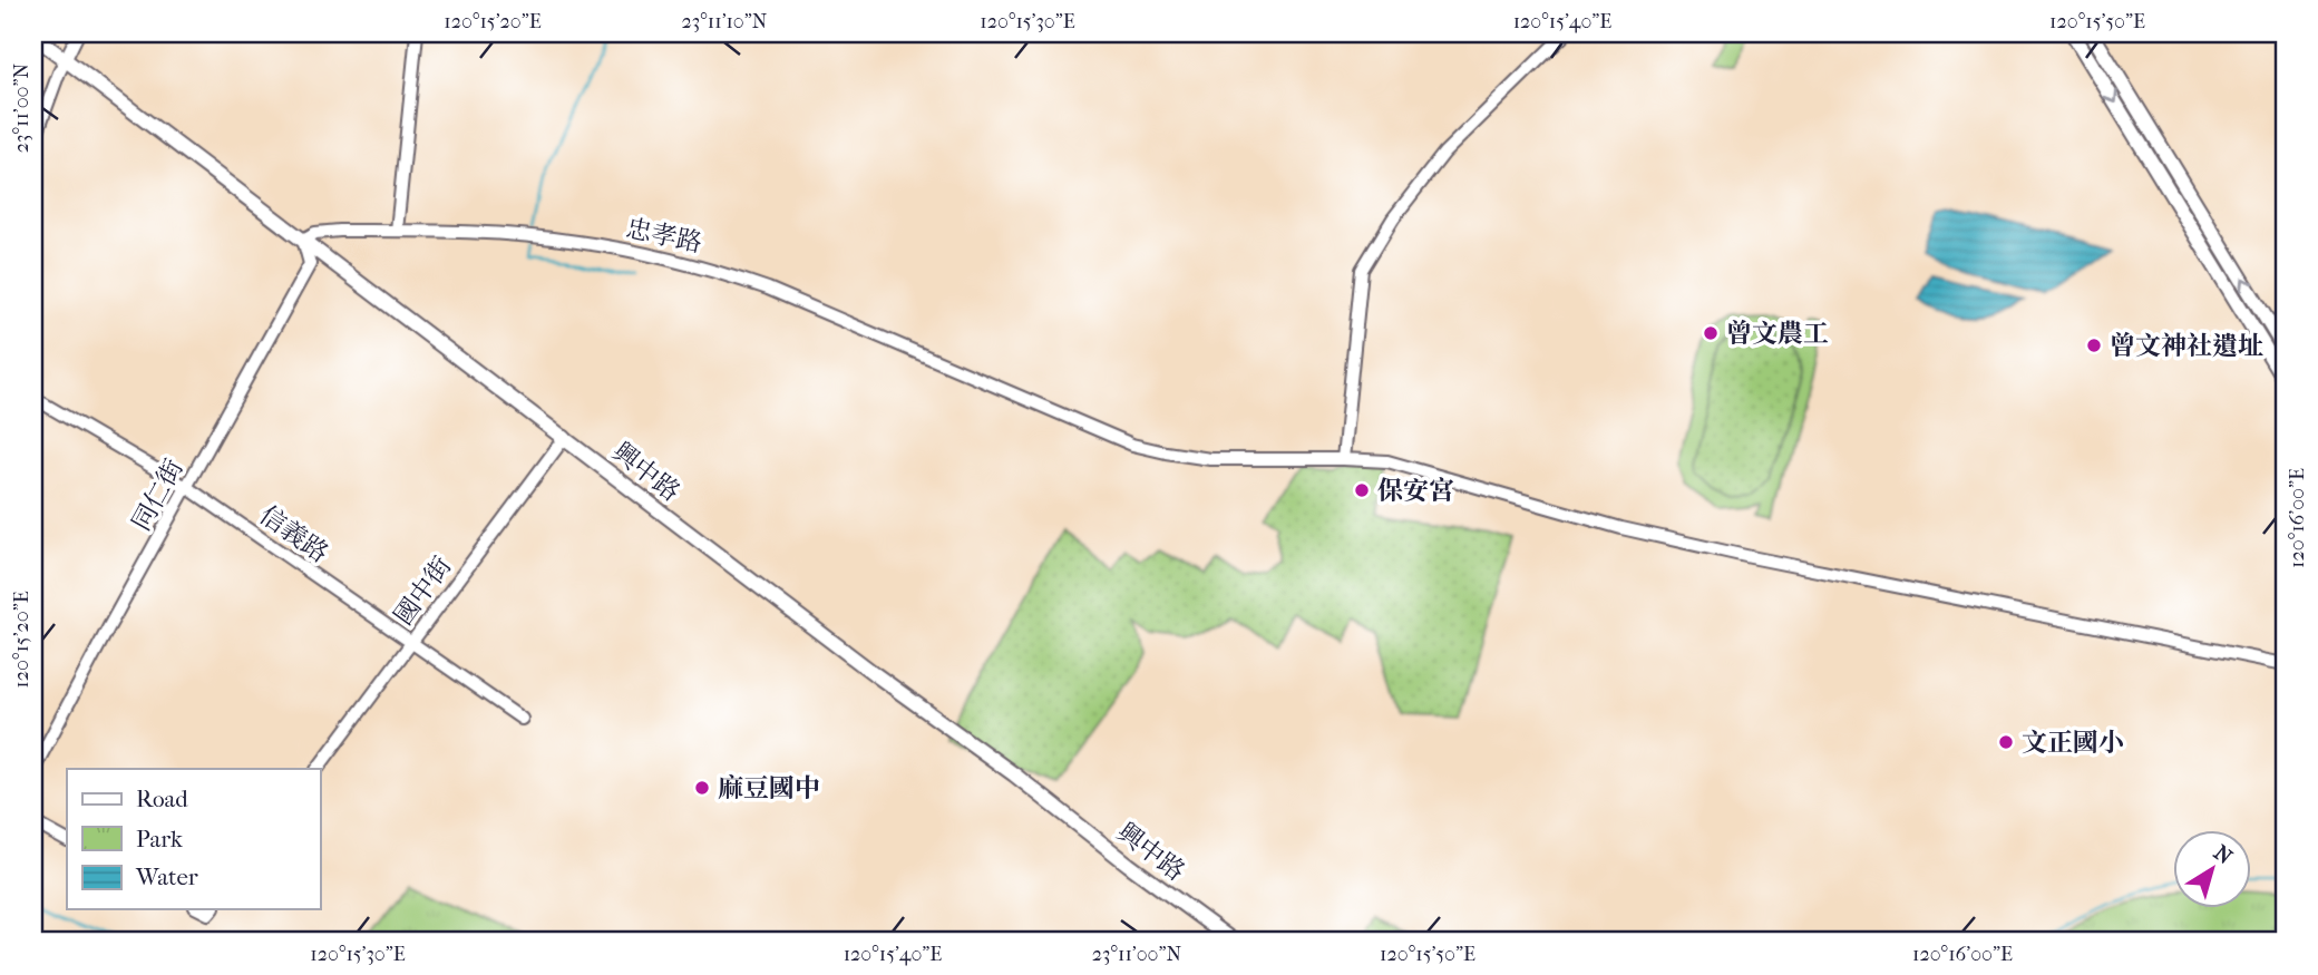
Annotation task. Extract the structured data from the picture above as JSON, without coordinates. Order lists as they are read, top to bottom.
{
  "streets": {
    "main road": ["興中路"],
    "street": [
      "忠孝路",
      "同仁街",
      "信義路",
      "國中街"
    ]
  },
  "crossings": [
    ["忠孝路", "興中路"],
    ["忠孝路", "同仁街"],
    ["興中路", "同仁街"],
    ["興中路", "國中街"],
    ["同仁街", "信義路"],
    ["信義路", "國中街"]
  ],
  "places": [
    "曾文農工",
    "曾文神社遺址",
    "保安宮",
    "文正國小",
    "麻豆國中"
  ],
  "legend": ["Road", "Park", "Water"],
  "north": "top right",
  "coordinates": [
    "120°15'20\"E",
    "23°11'10\"N",
    "120°15'30\"E",
    "120°15'40\"E",
    "120°15'50\"E",
    "23°11'00\"N",
    "120°16'00\"E"
  ]
}
